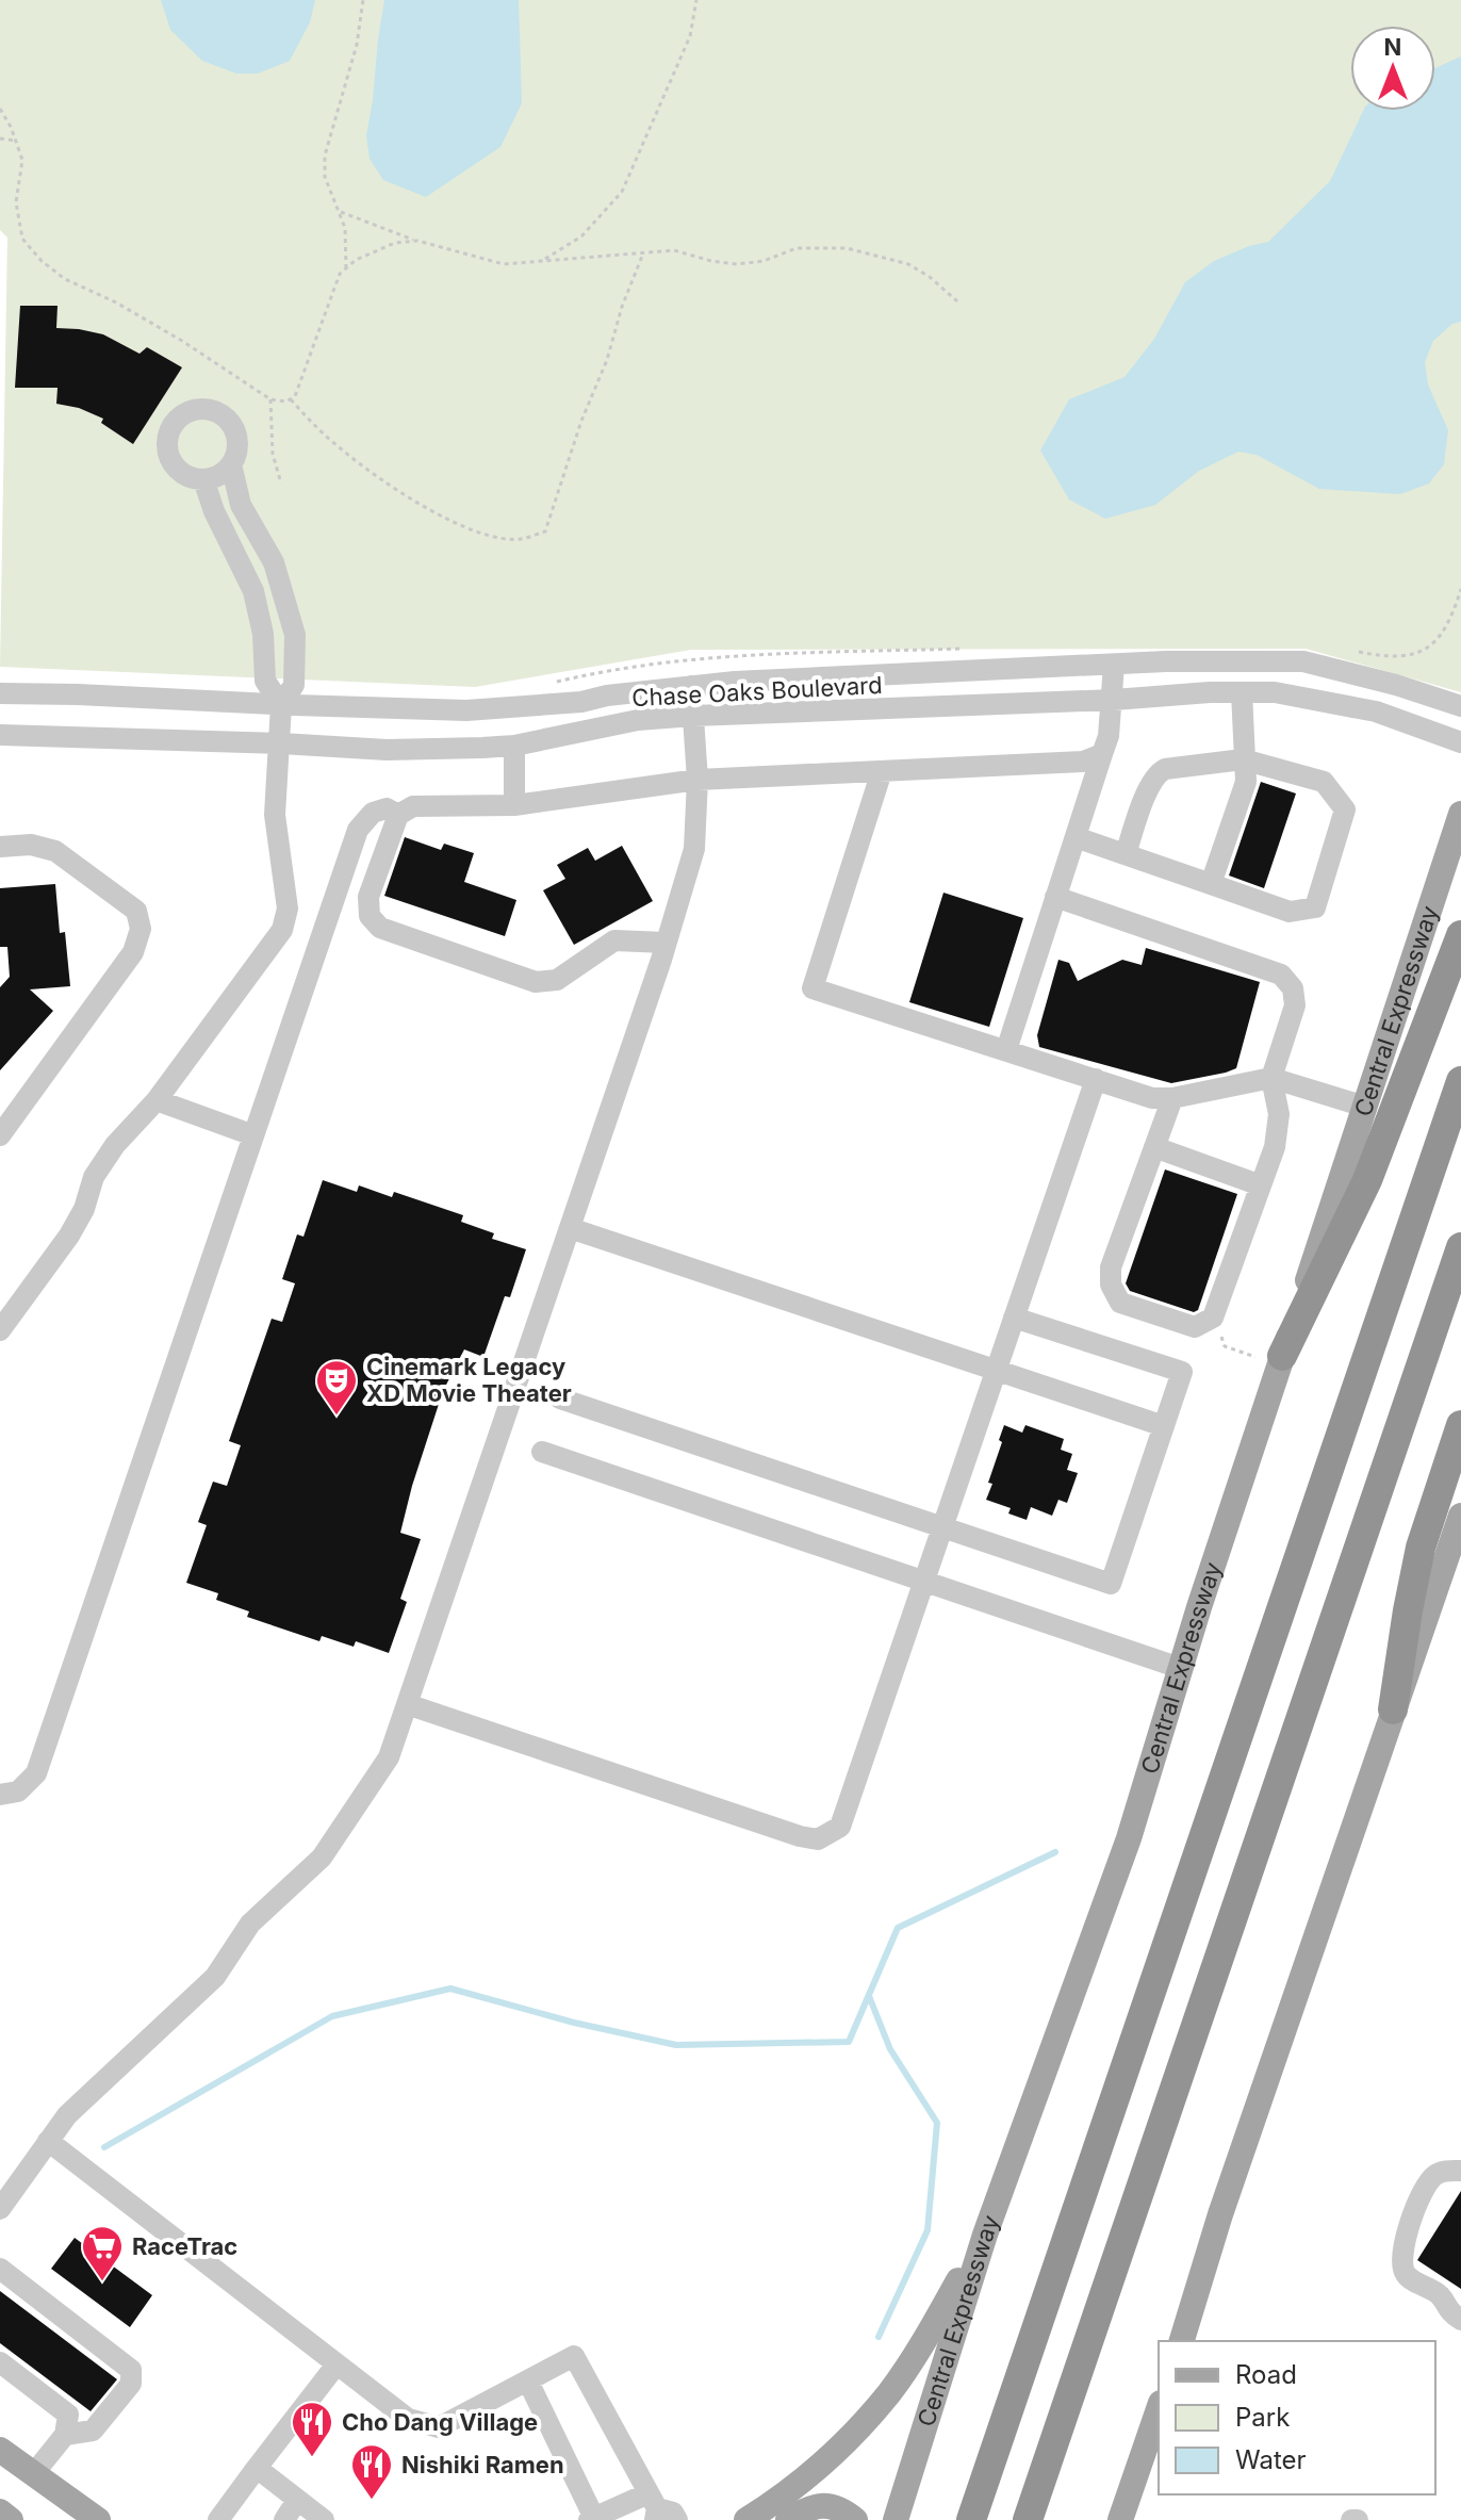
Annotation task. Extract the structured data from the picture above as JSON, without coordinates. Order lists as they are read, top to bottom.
{
  "streets": {
    "main road": ["Central Expressway"],
    "street": ["Chase Oaks Boulevard"]
  },
  "places": {
    "theatre": ["Cinemark Legacy XD Movie Theater"],
    "supermarket": ["RaceTrac"],
    "restaurant": ["Cho Dang Village", "Nishiki Ramen"]
  },
  "legend": ["Road", "Park", "Water"],
  "north": "top"
}
